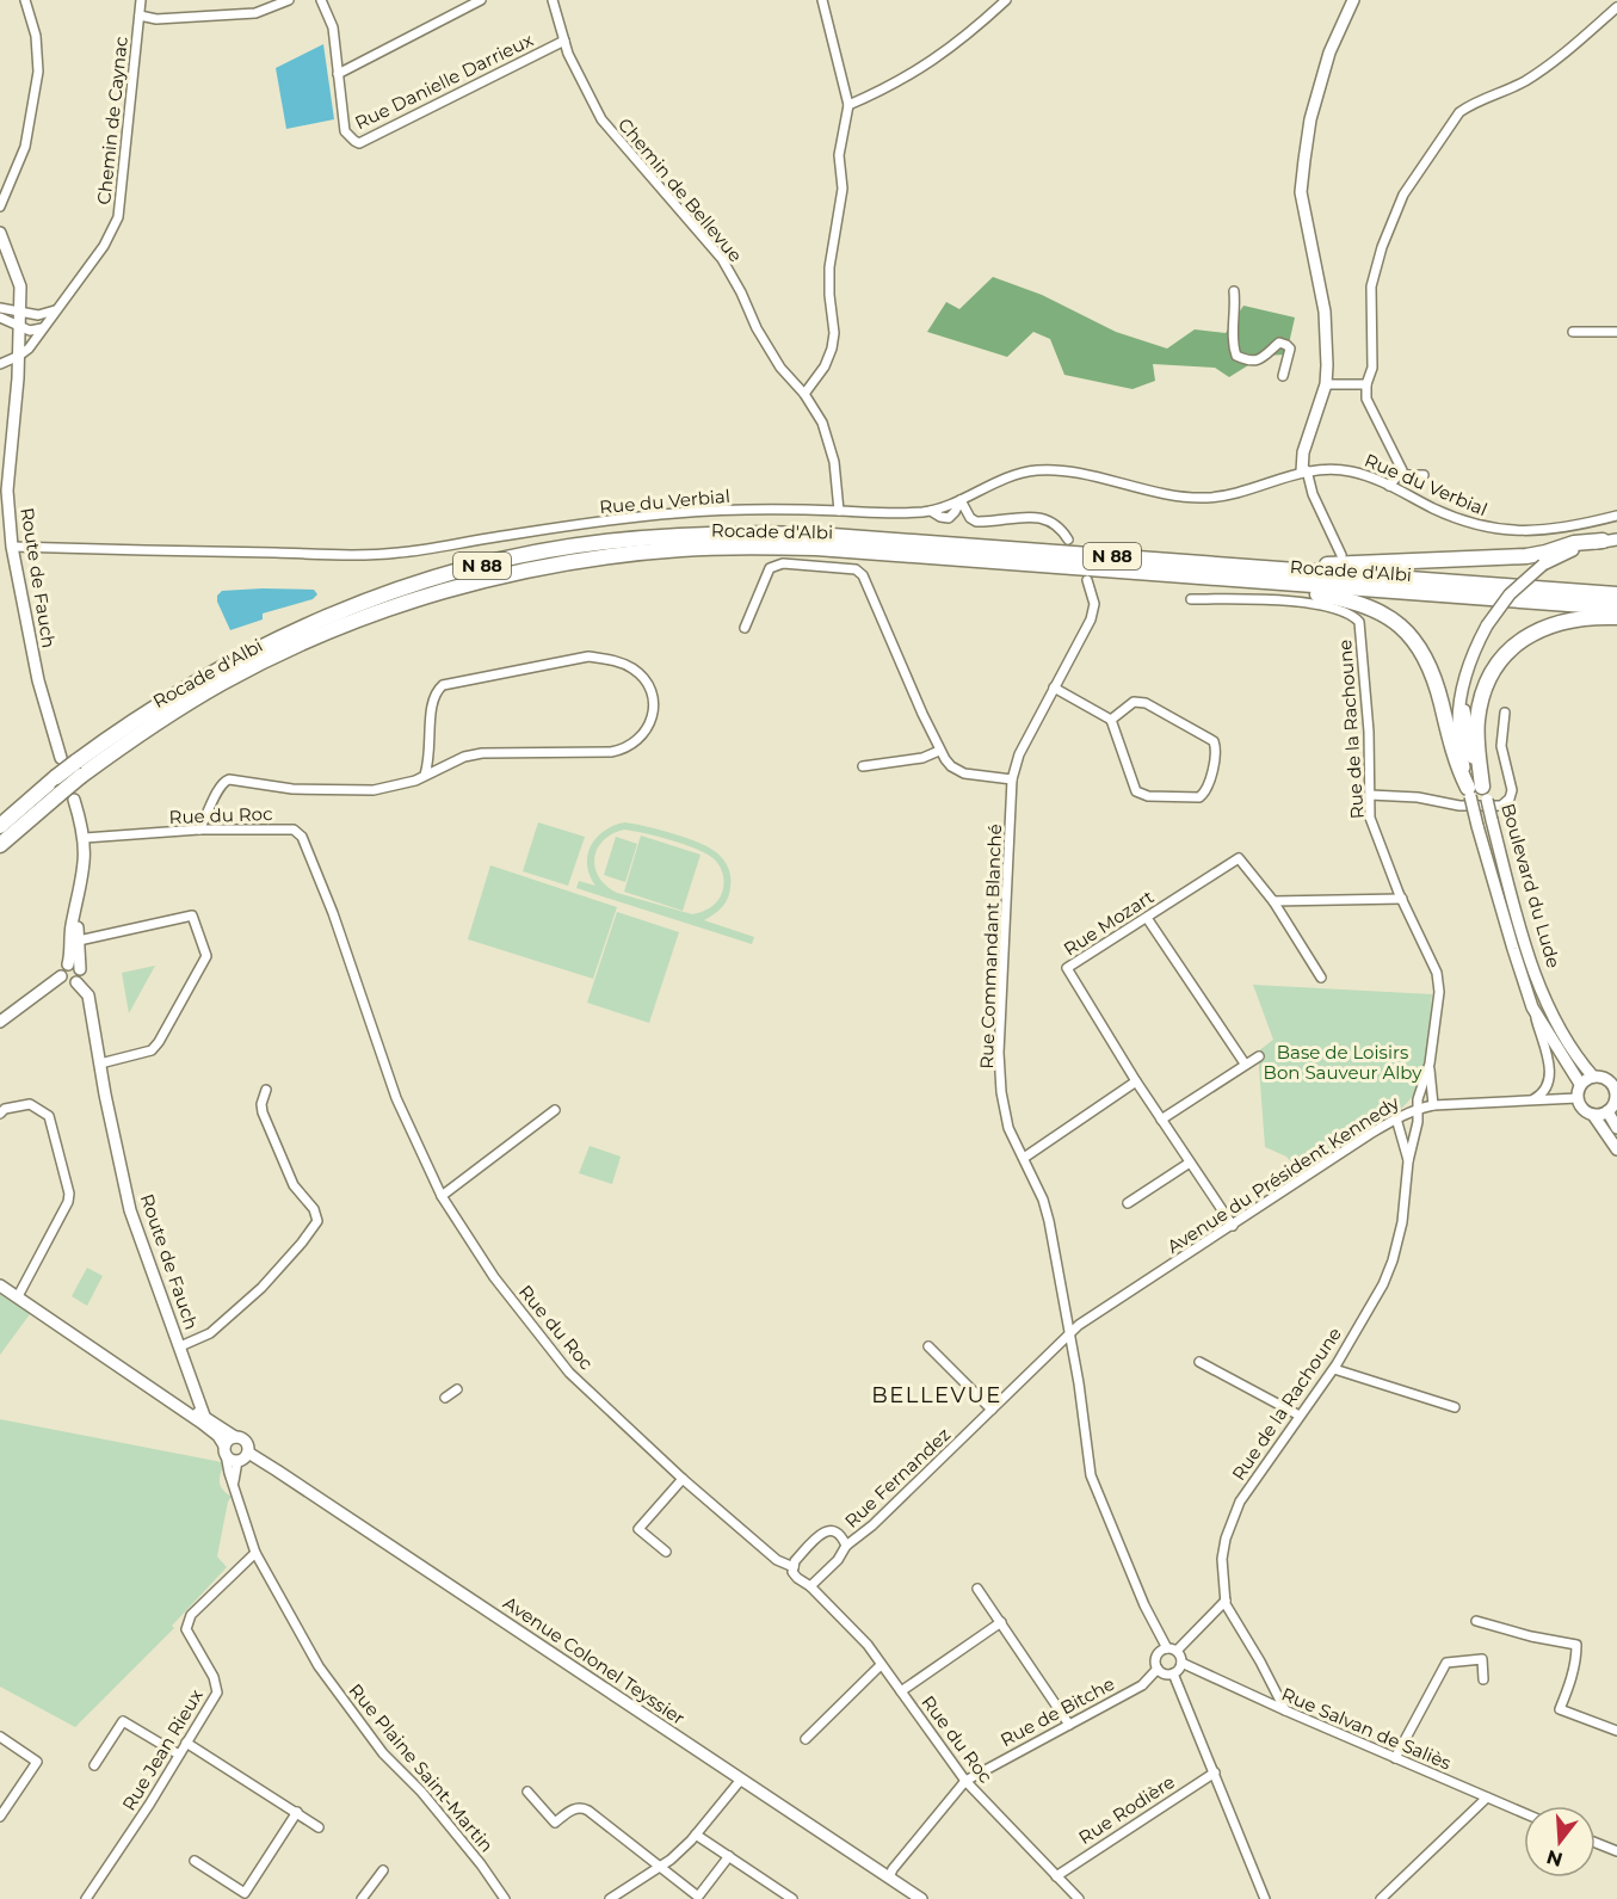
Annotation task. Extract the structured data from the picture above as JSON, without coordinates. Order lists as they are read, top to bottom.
{
  "streets": {
    "highway": ["Rocade d'Albi", "N 88"],
    "main road": ["Route de Fauch", "Boulevard du Lude", "Avenue Colonel Teyssier"],
    "street": [
      "Rue Danielle Darrieux",
      "Chemin de Caynac",
      "Chemin de Bellevue",
      "Rue du Verbial",
      "Rue de la Rachoune",
      "Rue du Roc",
      "Rue Mozart",
      "Rue Commandant Blanché",
      "Avenue du Président Kennedy",
      "Rue Fernandez",
      "Rue de Bitche",
      "Rue Salvan de Saliès",
      "Rue Jean Rieux",
      "Rue Plaine Saint-Martin",
      "Rue Rodière"
    ]
  },
  "crossings": [
    ["Rue Danielle Darrieux", "Chemin de Bellevue"],
    ["Chemin de Caynac", "Route de Fauch"],
    ["Chemin de Bellevue", "Rue du Verbial"],
    ["Rue du Verbial", "Route de Fauch"],
    ["Rocade d'Albi", "Route de Fauch"],
    ["Route de Fauch", "Rue du Roc"],
    ["Rue de la Rachoune", "Avenue du Président Kennedy"],
    ["Rue du Roc", "Rue Fernandez"],
    ["Rue du Roc", "Rue de Bitche"],
    ["Rue du Roc", "Rue Rodière"],
    ["Boulevard du Lude", "Avenue du Président Kennedy"],
    ["Rue Commandant Blanché", "Avenue du Président Kennedy"],
    ["Rue Commandant Blanché", "Rue Fernandez"],
    ["Rue Commandant Blanché", "Rue de Bitche"],
    ["Rue Commandant Blanché", "Rue Salvan de Saliès"],
    ["Avenue du Président Kennedy", "Rue Fernandez"],
    ["Avenue Colonel Teyssier", "Rue de Bitche"],
    ["Avenue Colonel Teyssier", "Rue Plaine Saint-Martin"],
    ["Rue de Bitche", "Rue Salvan de Saliès"],
    ["Rue Jean Rieux", "Rue Plaine Saint-Martin"]
  ],
  "districts": ["BELLEVUE"],
  "parks": ["Base de Loisirs Bon Sauveur Alby"],
  "north": "bottom"
}
